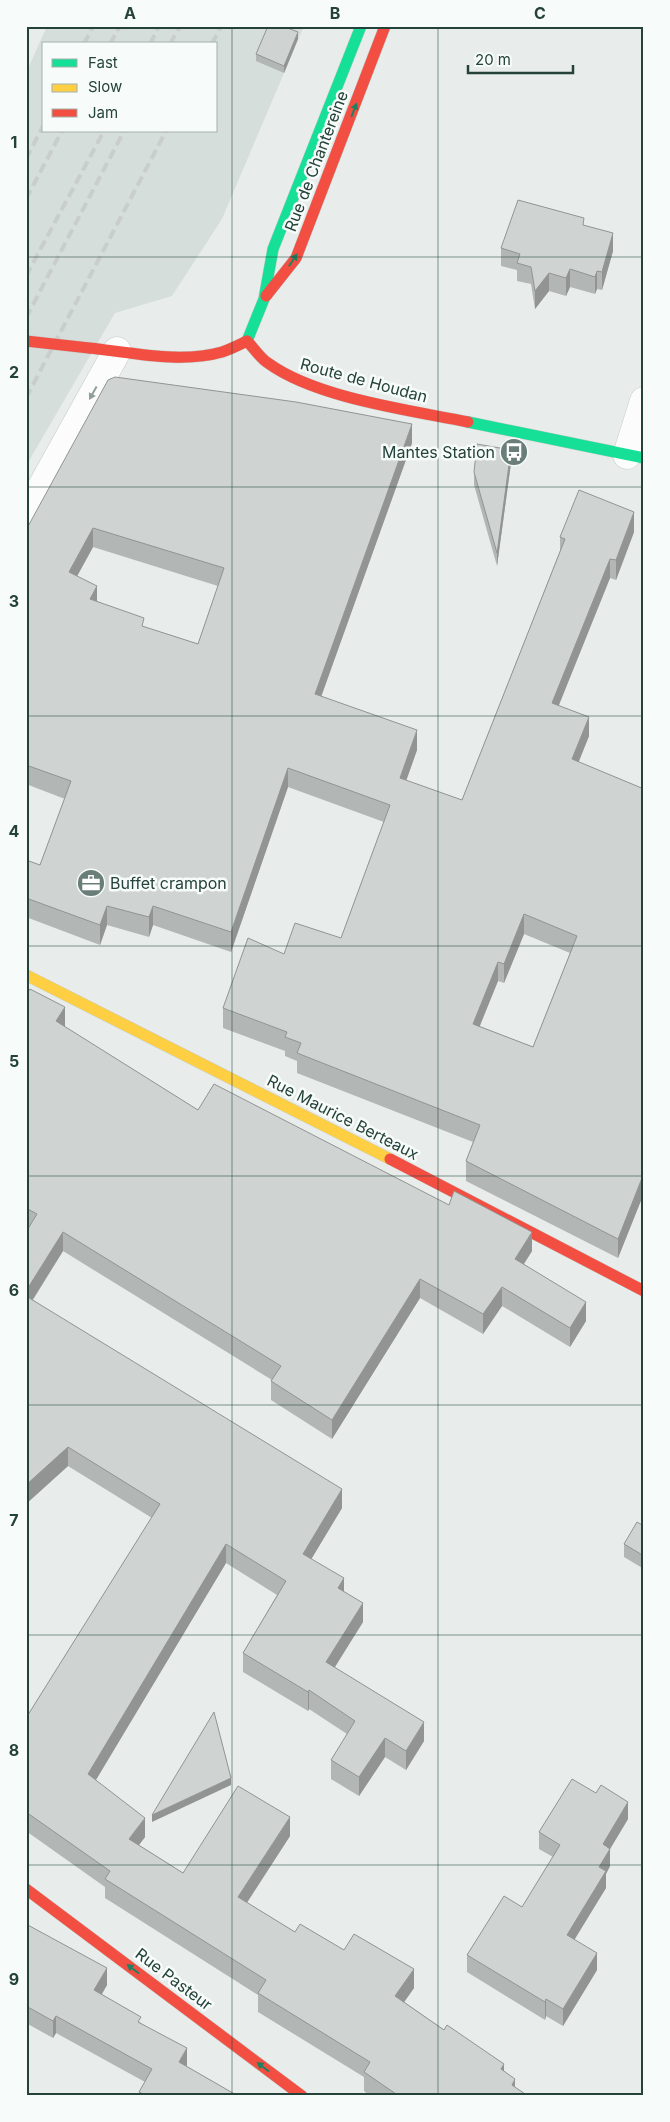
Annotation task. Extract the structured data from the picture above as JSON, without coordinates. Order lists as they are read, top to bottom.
{
  "streets": {
    "main road": [
      "Rue de Chantereine",
      "Route de Houdan",
      "Rue Maurice Berteaux",
      "Rue Pasteur"
    ]
  },
  "crossings": [
    ["Rue de Chantereine", "Route de Houdan"]
  ],
  "one_way": ["Rue Pasteur"],
  "places": {
    "bus stop": ["Mantes Station"],
    "office": ["Buffet crampon"]
  },
  "legend": ["Fast", "Slow", "Jam"],
  "scale_bar": "20 m",
  "grid": {
    "columns": ["A", "B", "C"],
    "rows": [
      "1",
      "2",
      "3",
      "4",
      "5",
      "6",
      "7",
      "8",
      "9"
    ]
  }
}
